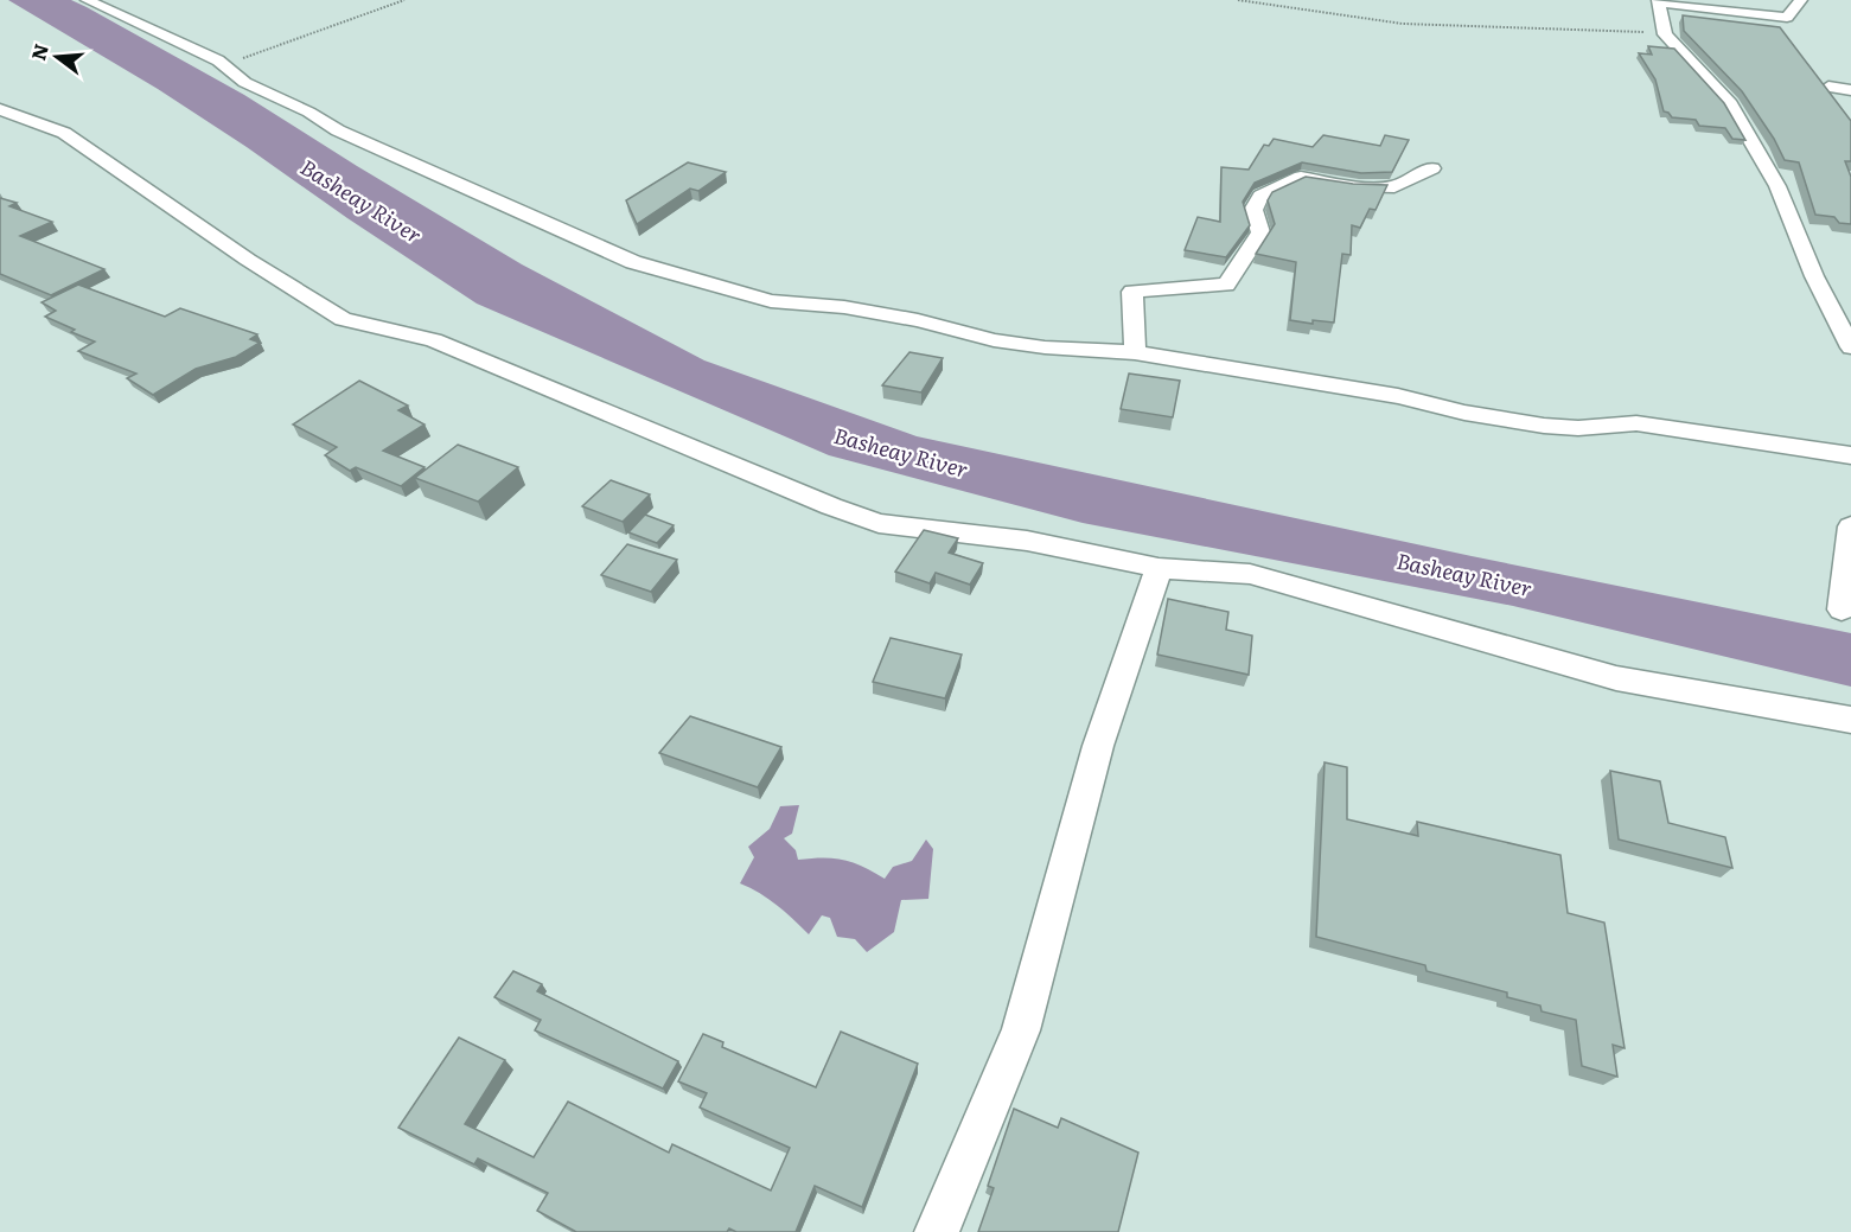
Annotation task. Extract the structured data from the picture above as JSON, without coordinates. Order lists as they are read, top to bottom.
{
  "water": ["Basheay River"],
  "north": "left"
}
